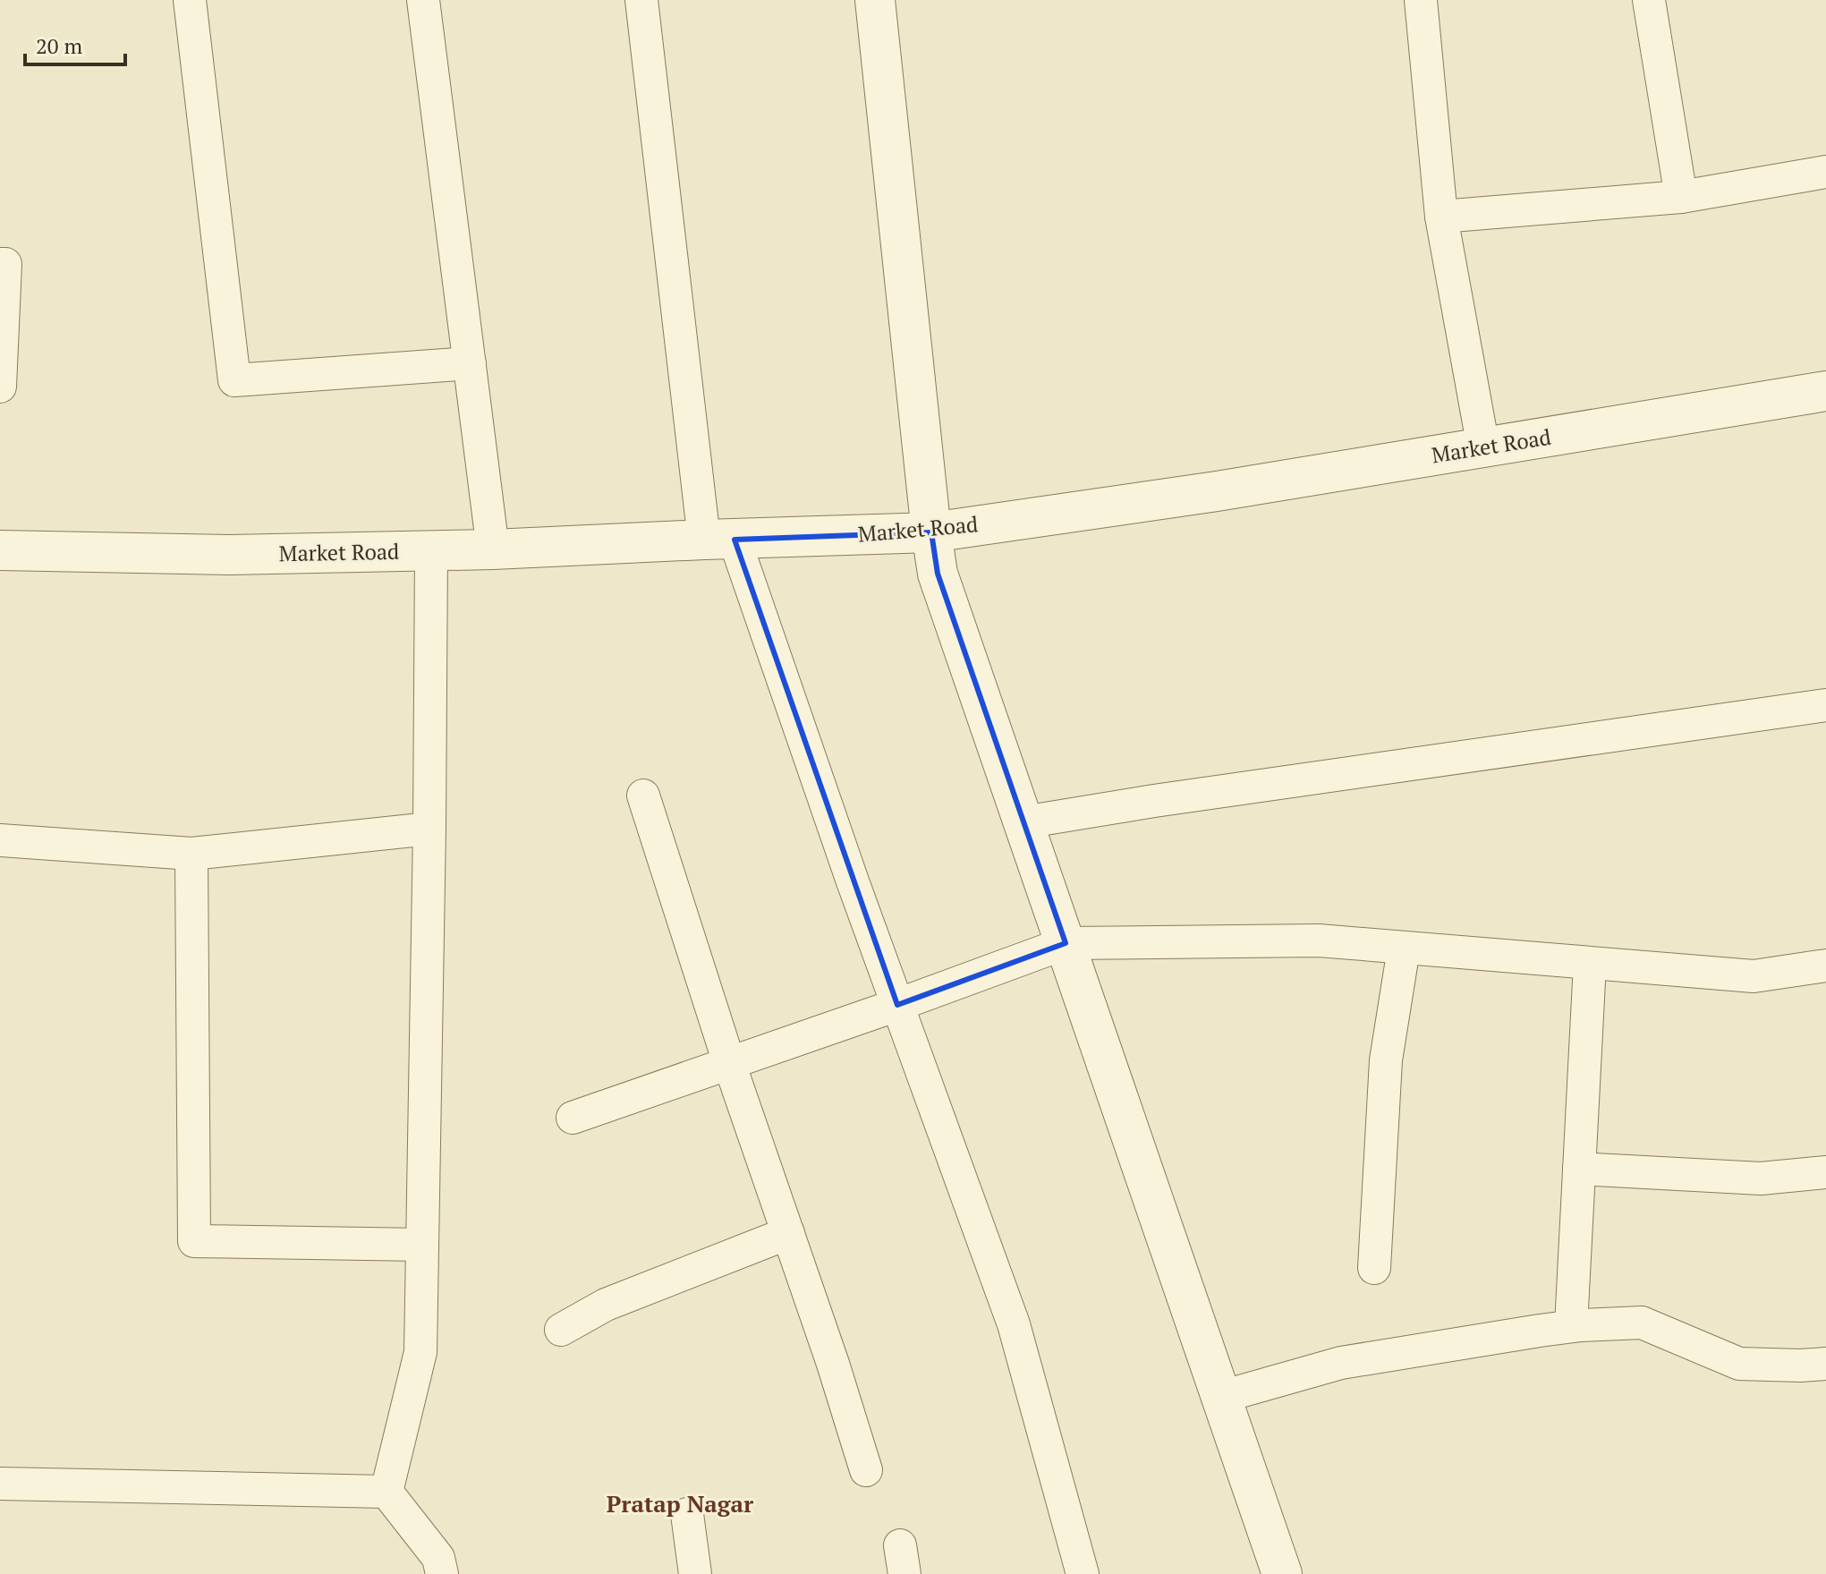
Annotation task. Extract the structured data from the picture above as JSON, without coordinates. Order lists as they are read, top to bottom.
{
  "streets": {
    "street": ["Market Road"]
  },
  "districts": ["Pratap Nagar"],
  "scale_bar": "20 m"
}
